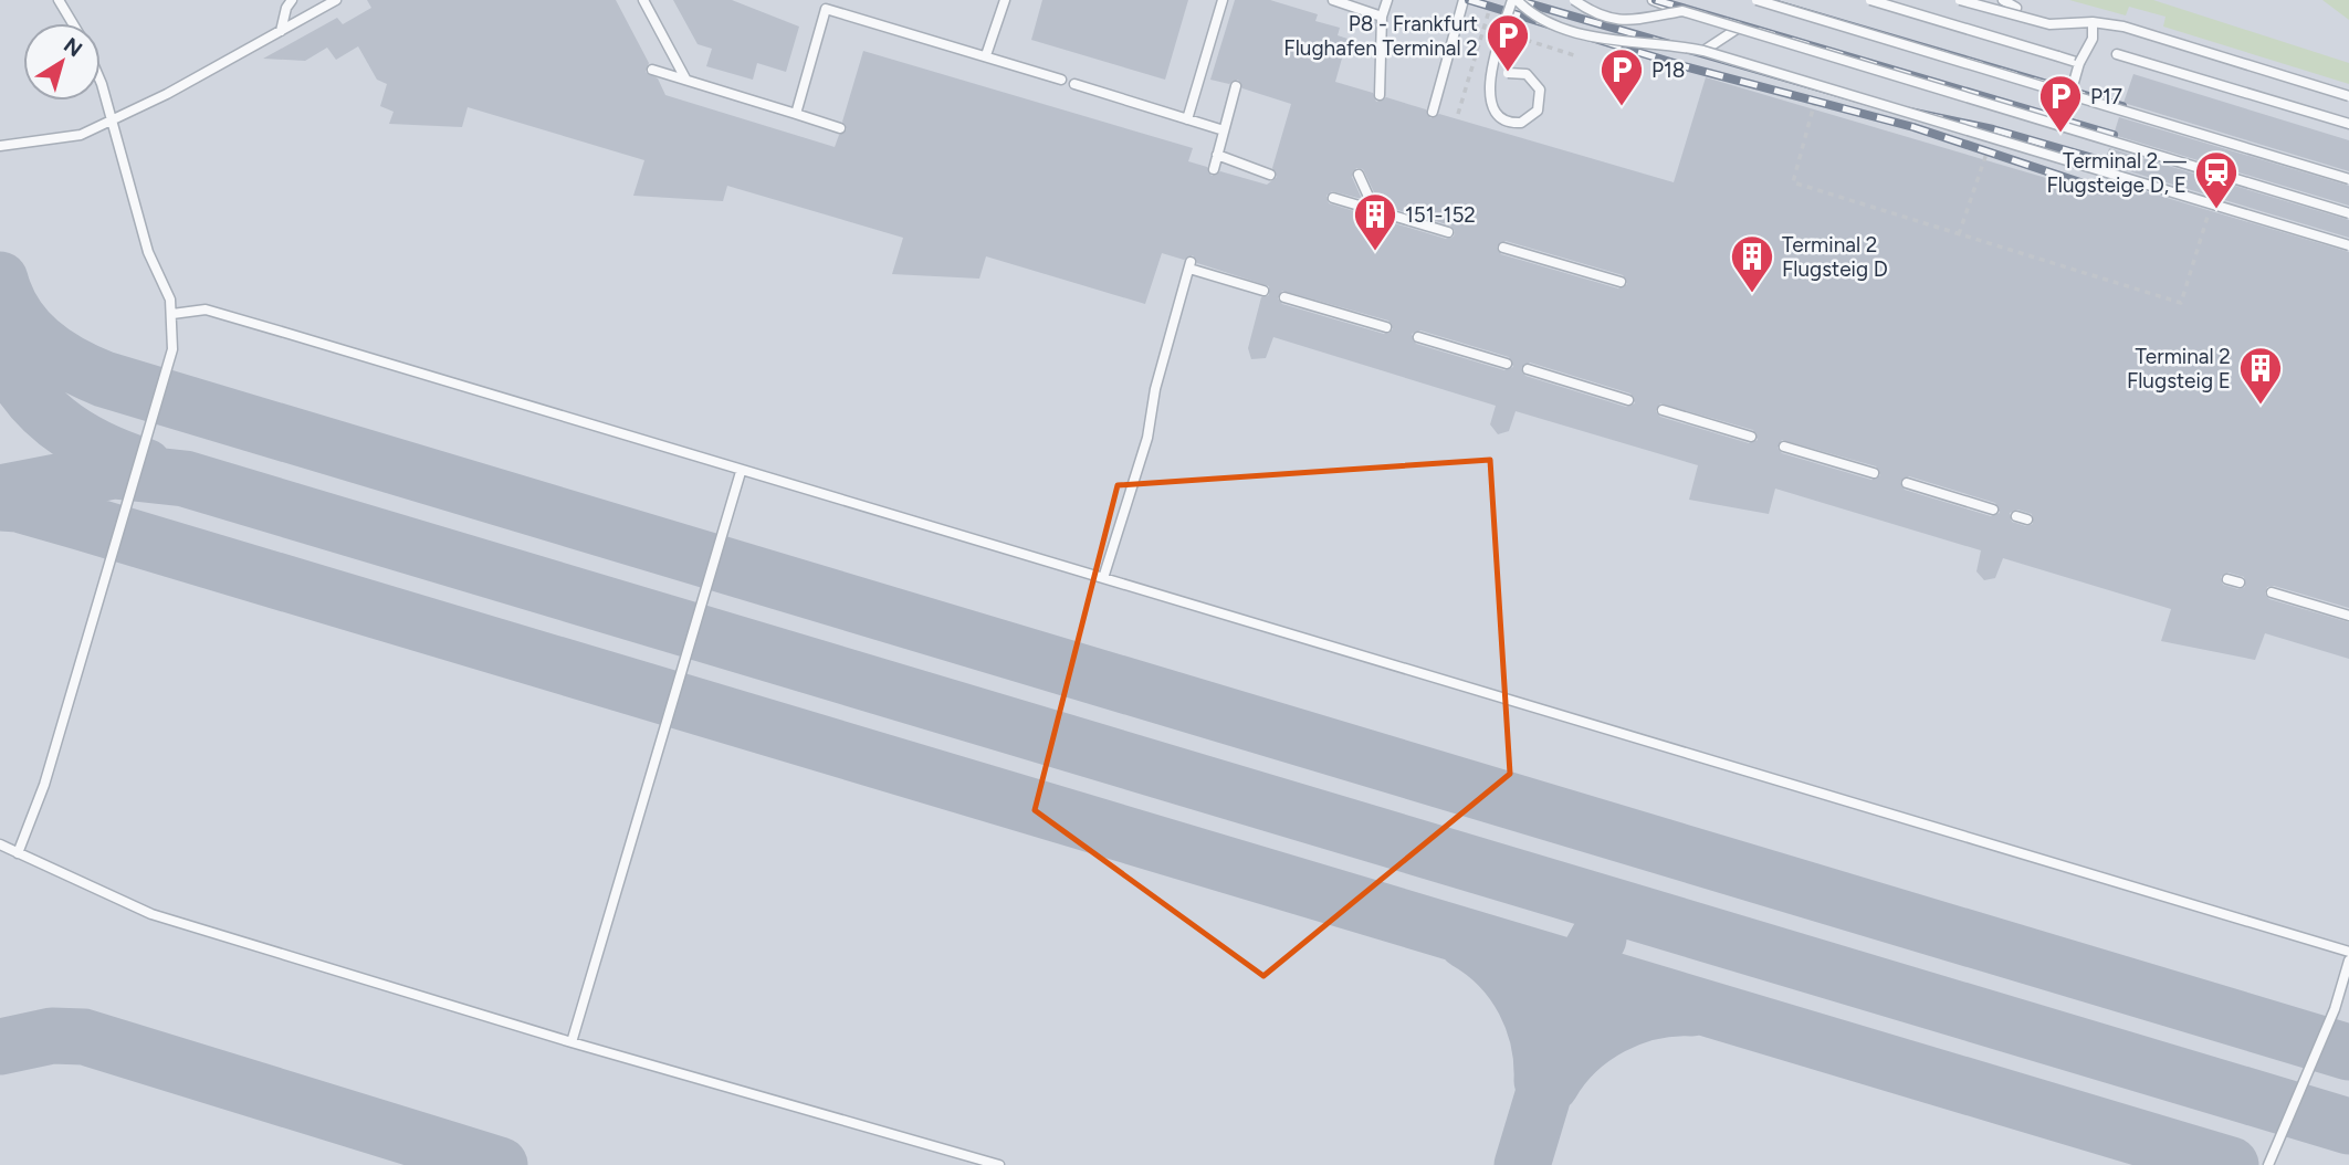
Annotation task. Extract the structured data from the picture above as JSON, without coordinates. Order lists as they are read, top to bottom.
{
  "places": {
    "parking": ["P8 - Frankfurt Flughafen Terminal 2", "P18", "P17"],
    "station": ["Terminal 2 — Flugsteige D, E"],
    "building": ["151-152", "Terminal 2 Flugsteig D", "Terminal 2 Flugsteig E"]
  },
  "north": "top right"
}
